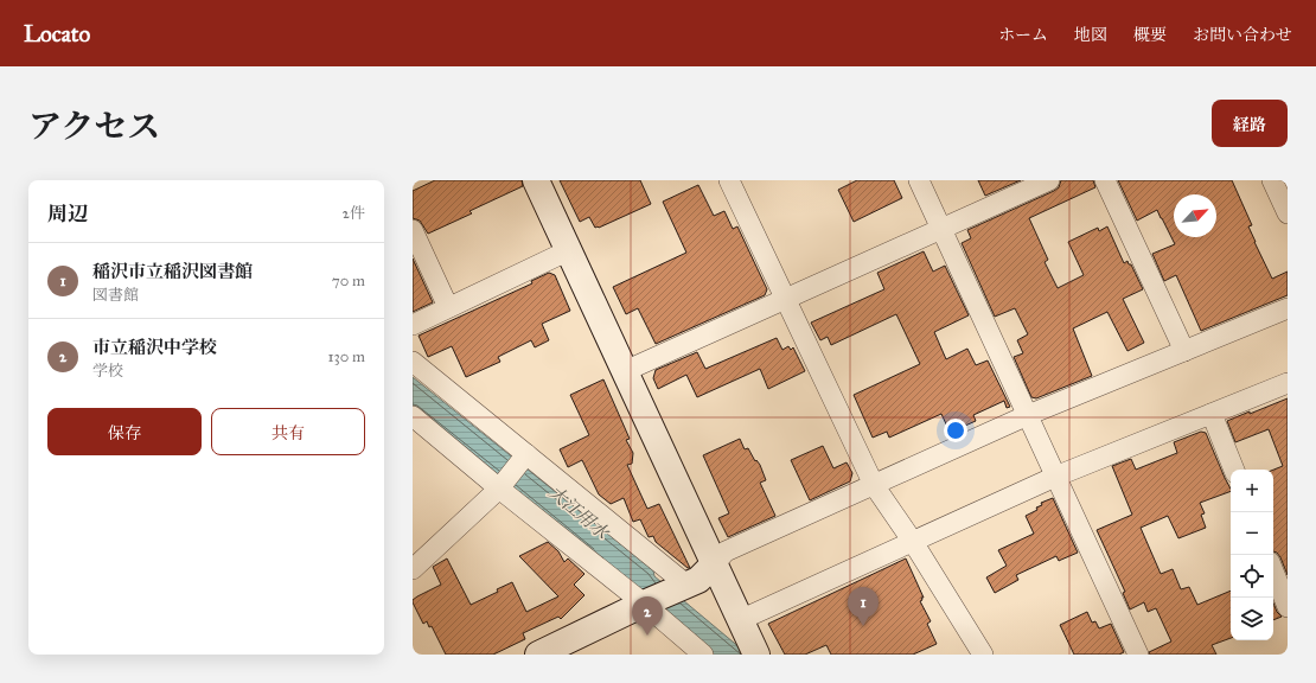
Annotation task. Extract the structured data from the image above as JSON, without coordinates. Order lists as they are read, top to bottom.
{
  "water": ["大江用水"],
  "north": "top right",
  "page": {
    "header": "Locato",
    "nav": [
      "ホーム",
      "地図",
      "概要",
      "お問い合わせ"
    ],
    "title": "アクセス",
    "buttons": [
      "経路",
      ["保存", "共有"]
    ],
    "heading": ["周辺", "2件"],
    "list": [
      {
        "mark": "1",
        "name": "稲沢市立稲沢図書館",
        "note": "図書館",
        "value": "70 m"
      },
      {
        "mark": "2",
        "name": "市立稲沢中学校",
        "note": "学校",
        "value": "130 m"
      }
    ],
    "map_buttons": ["+", "−"],
    "pins": ["1", "2"]
  }
}
